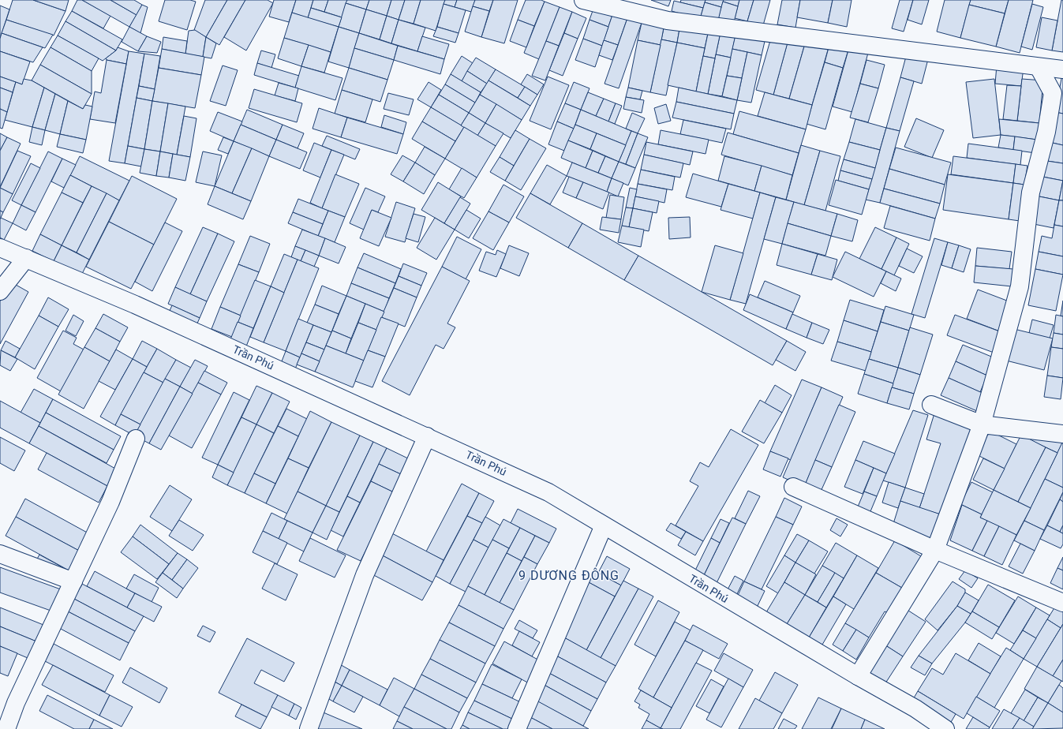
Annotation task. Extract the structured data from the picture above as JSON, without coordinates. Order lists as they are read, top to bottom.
{
  "streets": {
    "street": ["Trần Phú"]
  },
  "districts": ["9 DƯƠNG ĐÔNG"]
}
